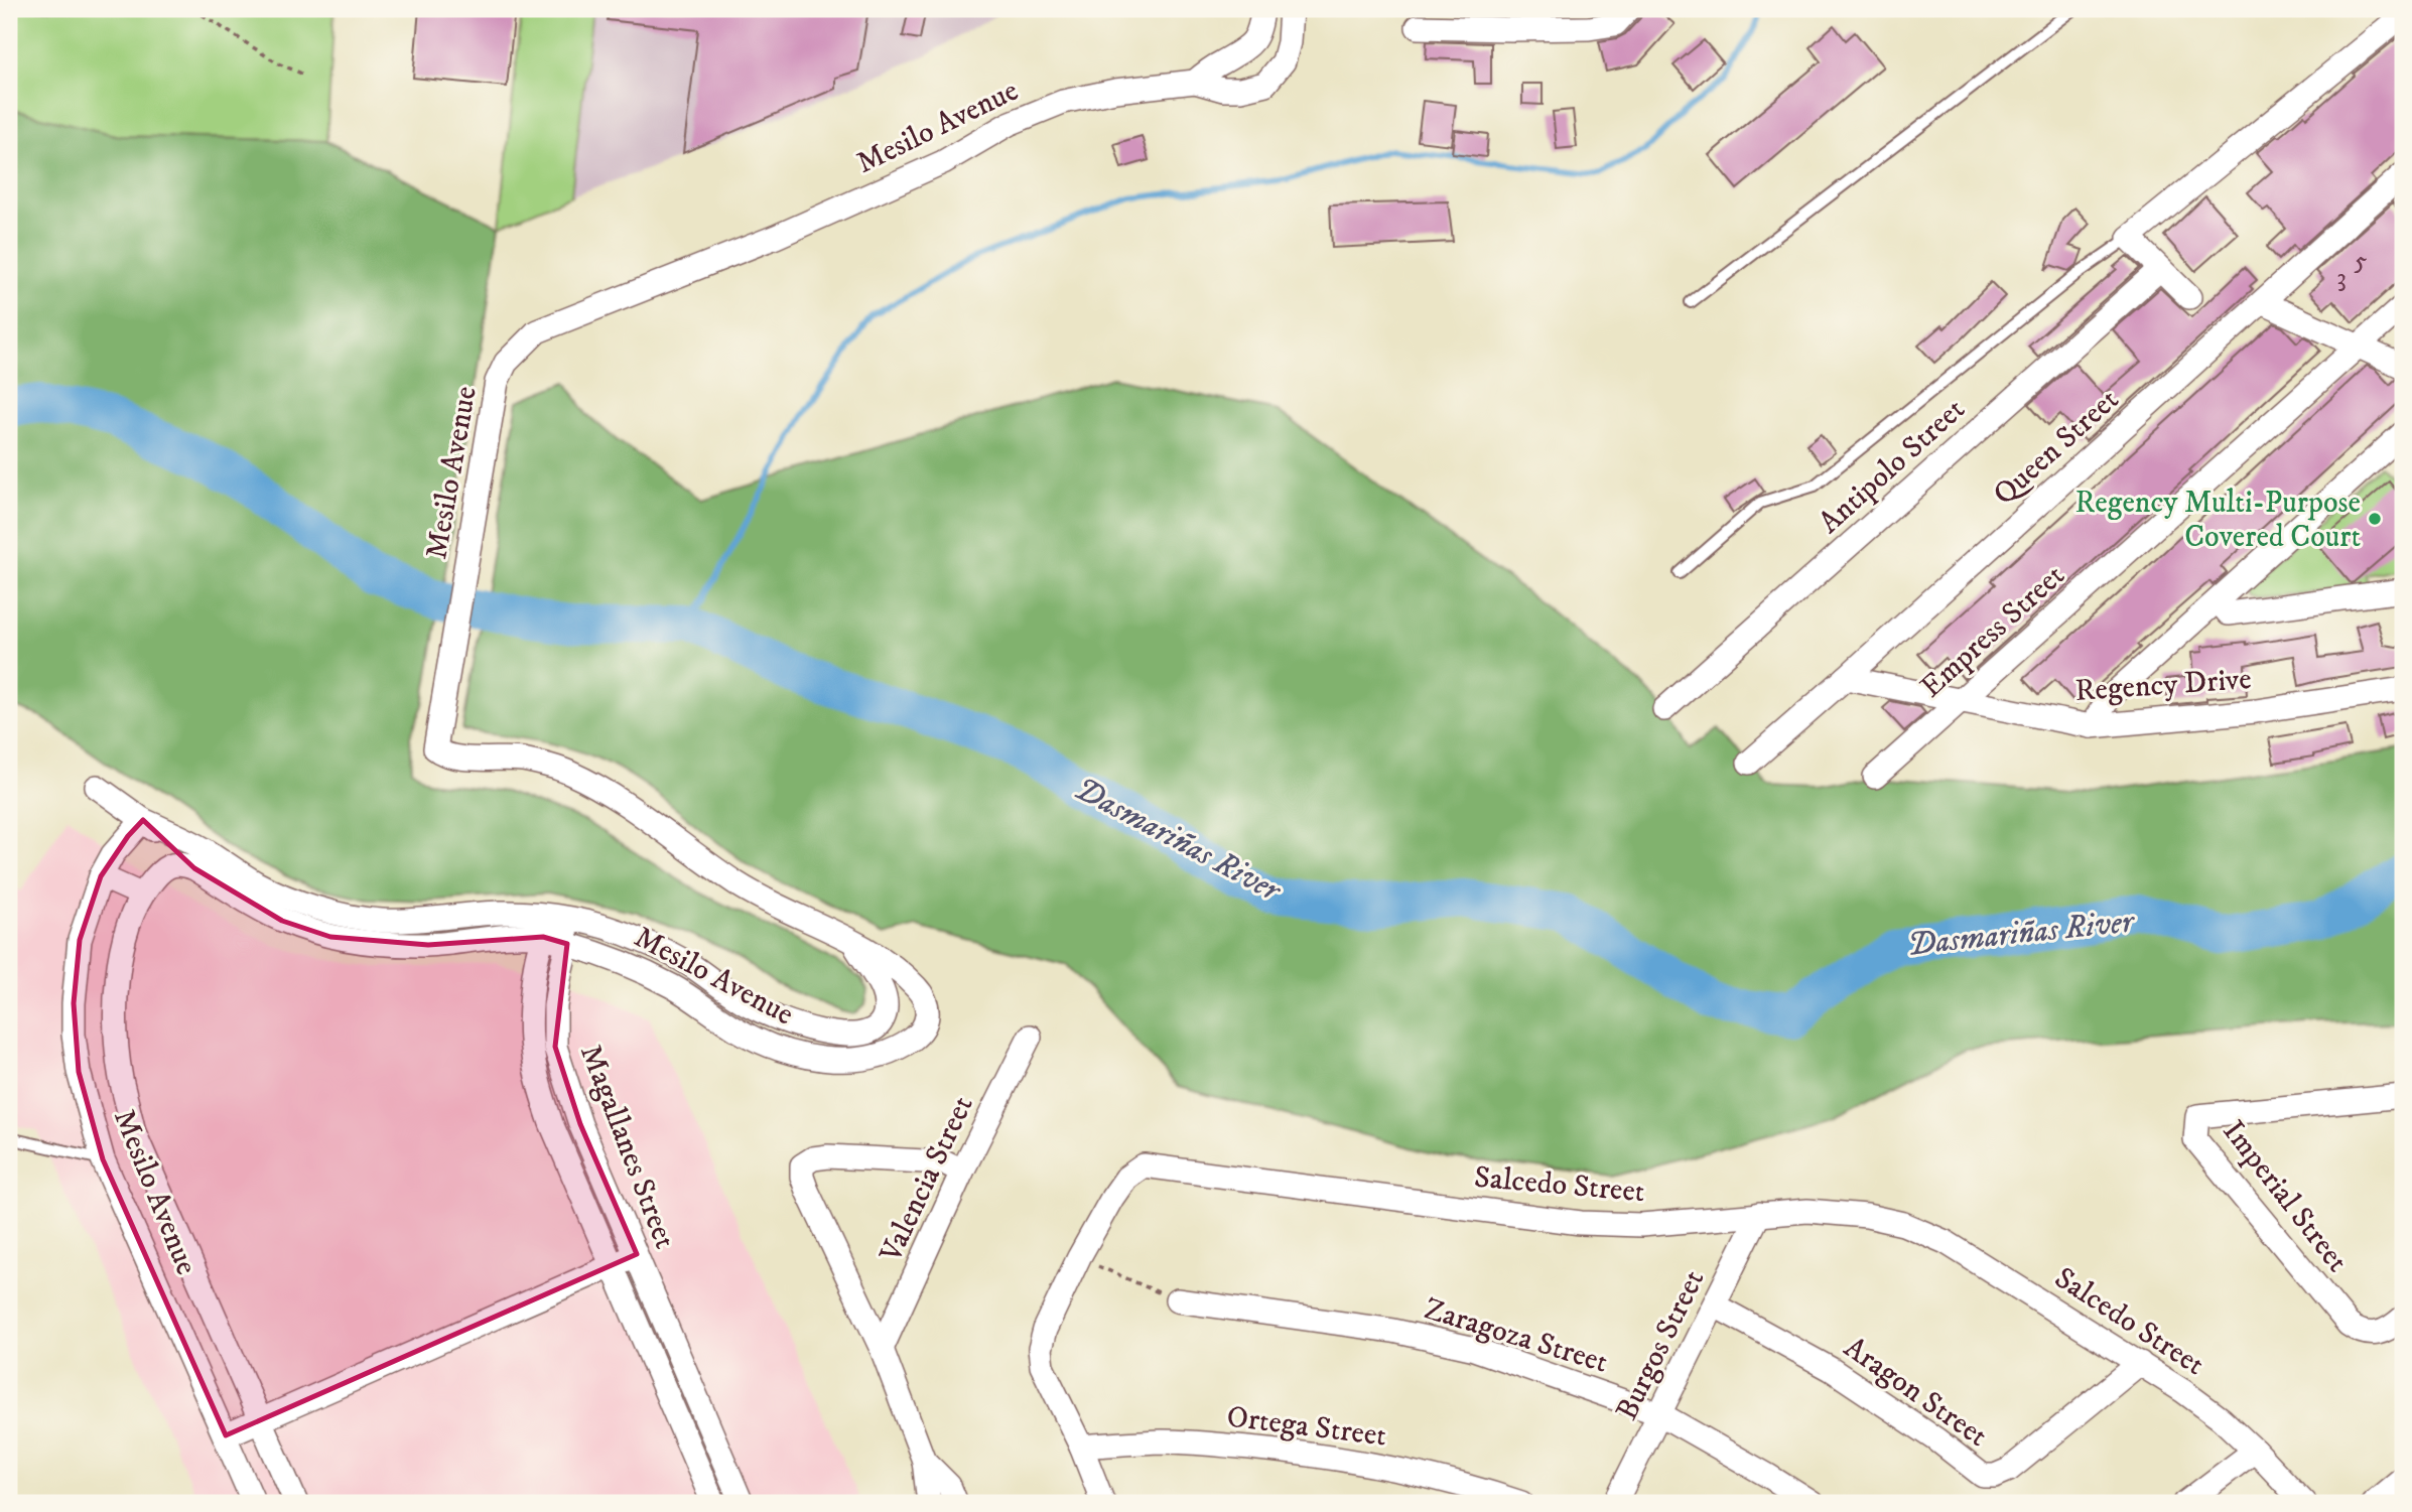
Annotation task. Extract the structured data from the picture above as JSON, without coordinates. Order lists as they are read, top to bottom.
{
  "streets": {
    "street": [
      "Mesilo Avenue",
      "Queen Street",
      "Antipolo Street",
      "Empress Street",
      "Regency Drive",
      "Magallanes Street",
      "Valencia Street",
      "Salcedo Street",
      "Imperial Street",
      "Zaragoza Street",
      "Burgos Street",
      "Aragon Street",
      "Ortega Street"
    ]
  },
  "crossings": [
    ["Mesilo Avenue", "Magallanes Street"],
    ["Queen Street", "Regency Drive"],
    ["Empress Street", "Regency Drive"],
    ["Salcedo Street", "Burgos Street"],
    ["Salcedo Street", "Aragon Street"],
    ["Salcedo Street", "Ortega Street"],
    ["Zaragoza Street", "Burgos Street"],
    ["Burgos Street", "Aragon Street"]
  ],
  "water": ["Dasmariñas River"],
  "places": ["Regency Multi-Purpose Covered Court"],
  "house_numbers": ["5", "3"]
}
